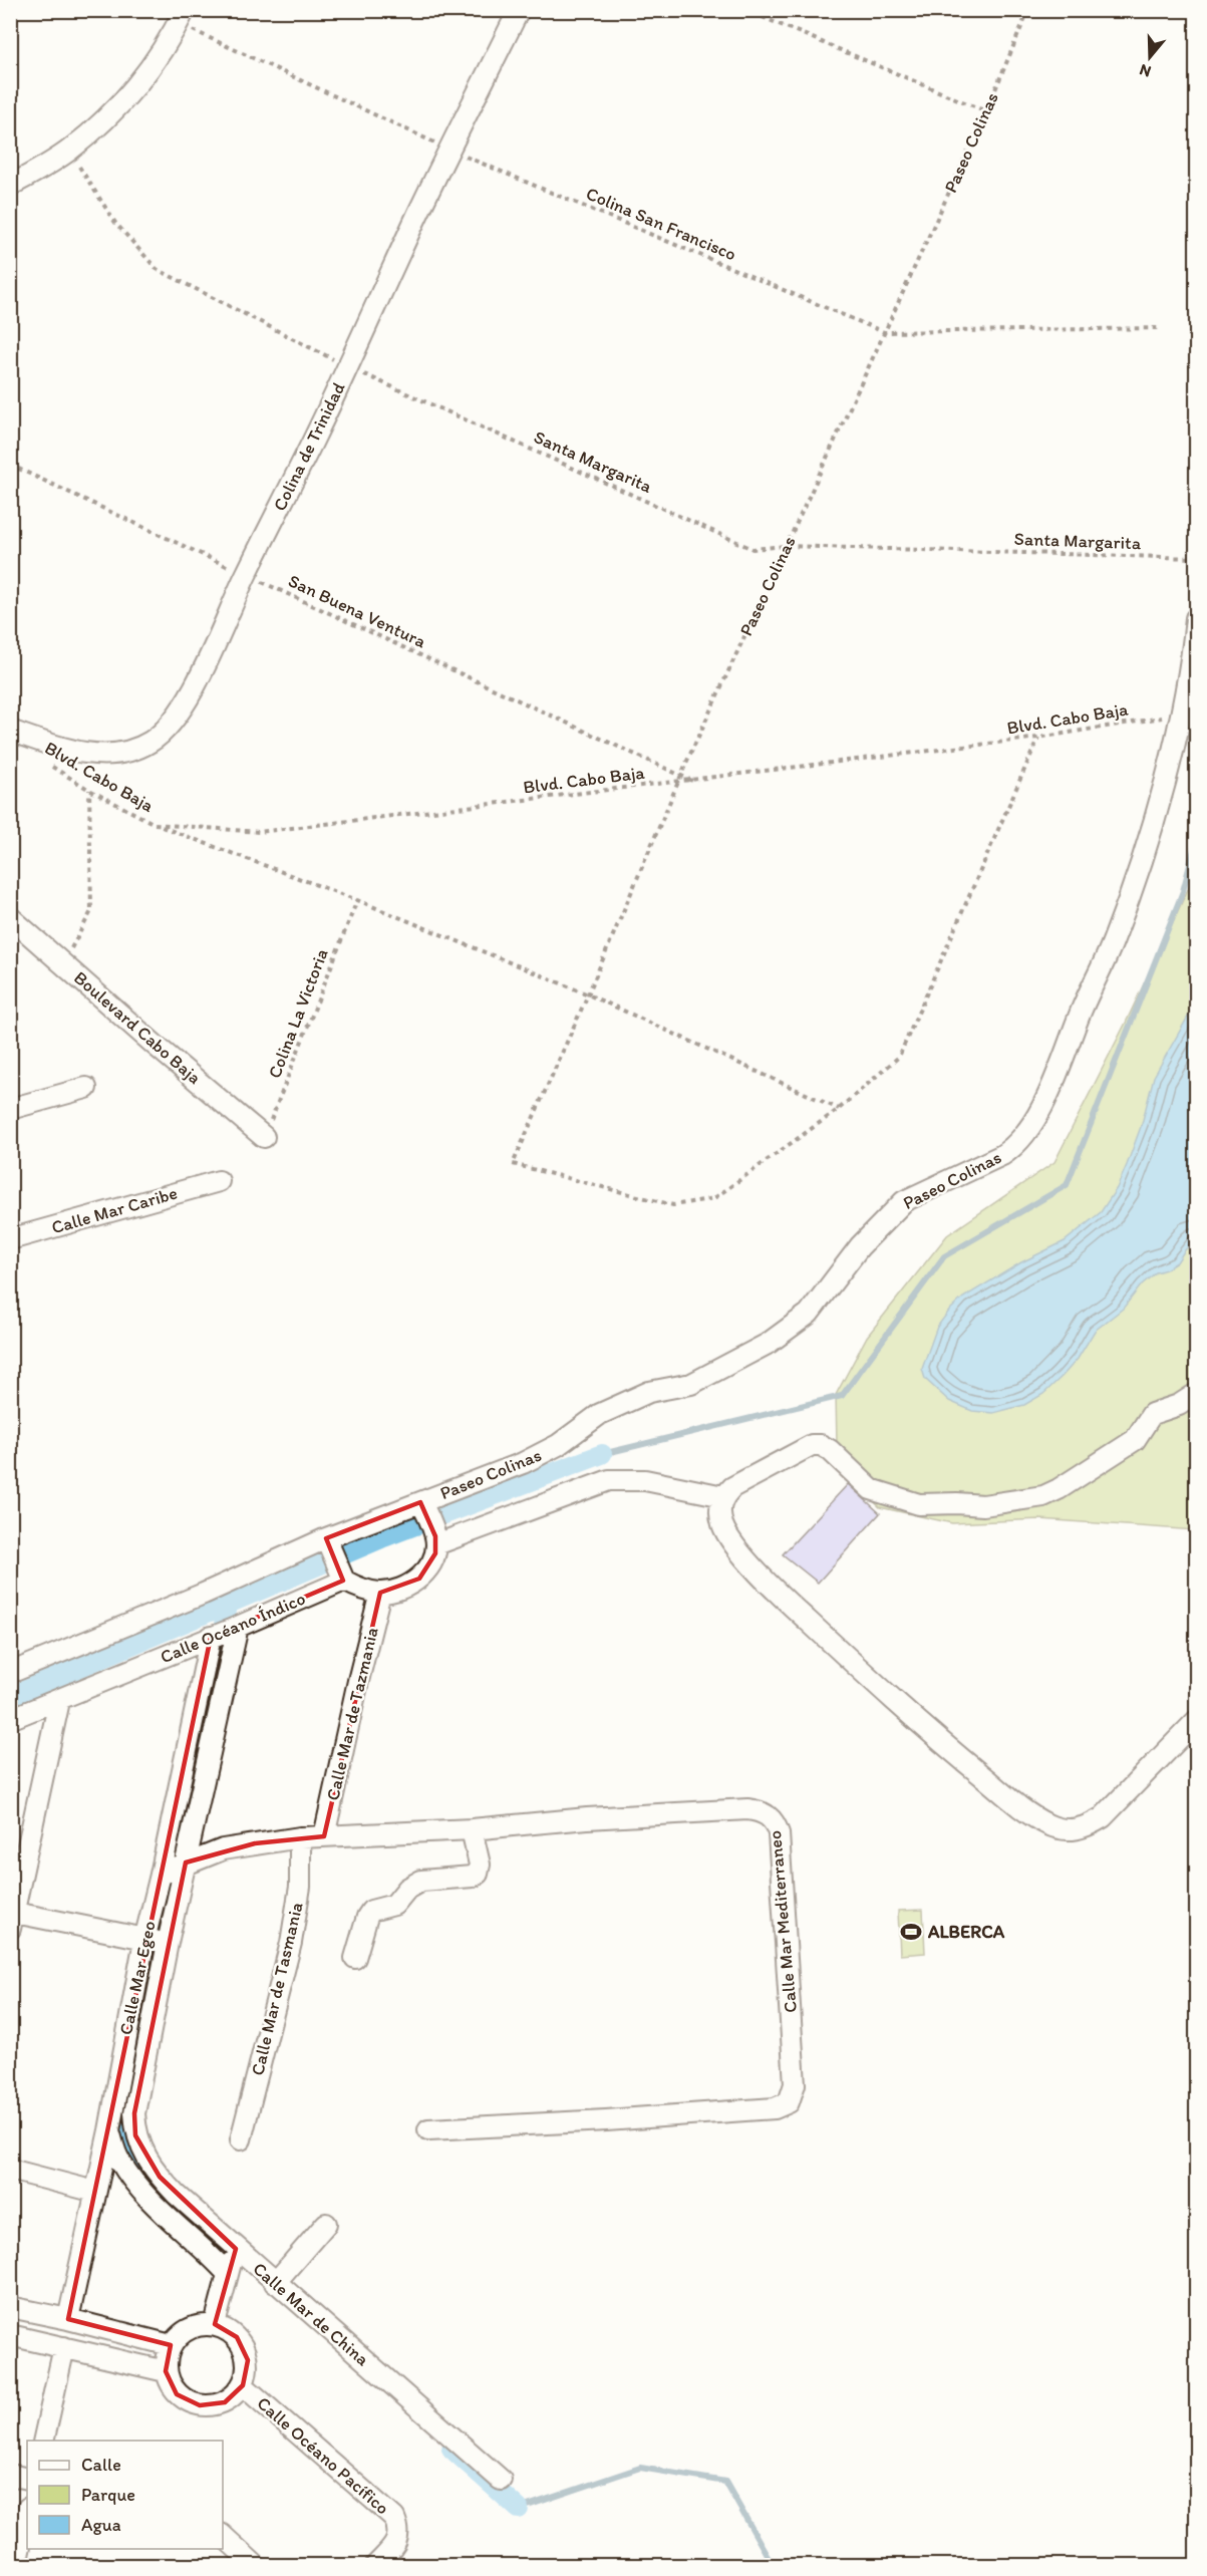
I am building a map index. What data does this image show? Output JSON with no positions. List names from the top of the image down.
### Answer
{
  "streets": {
    "street": [
      "Paseo Colinas",
      "Colina de Trinidad",
      "Boulevard Cabo Baja",
      "Calle Mar Caribe",
      "Calle Océano Índico",
      "Calle Mar de Tazmania",
      "Calle Mar Mediterraneo",
      "Calle Mar Egeo",
      "Calle Mar de Tasmania",
      "Calle Mar de China",
      "Calle Océano Pacífico"
    ],
    "path": [
      "Colina San Francisco",
      "Santa Margarita",
      "San Buena Ventura",
      "Blvd. Cabo Baja",
      "Colina La Victoria"
    ]
  },
  "crossings": [
    ["Paseo Colinas", "Colina San Francisco"],
    ["Paseo Colinas", "Santa Margarita"],
    ["Paseo Colinas", "San Buena Ventura"],
    ["Paseo Colinas", "Blvd. Cabo Baja"],
    ["Paseo Colinas", "Calle Océano Índico"],
    ["Colina San Francisco", "Colina de Trinidad"],
    ["Colina de Trinidad", "Santa Margarita"],
    ["Colina de Trinidad", "San Buena Ventura"],
    ["San Buena Ventura", "Blvd. Cabo Baja"],
    ["Colina La Victoria", "Boulevard Cabo Baja"],
    ["Calle Océano Índico", "Calle Mar Egeo"],
    ["Calle Mar de Tazmania", "Calle Mar Mediterraneo"],
    ["Calle Mar Mediterraneo", "Calle Mar Egeo"],
    ["Calle Mar Mediterraneo", "Calle Mar de Tasmania"],
    ["Calle Mar Egeo", "Calle Mar de China"]
  ],
  "places": {
    "sports": ["ALBERCA"]
  },
  "legend": ["Calle", "Parque", "Agua"],
  "north": "bottom"
}
